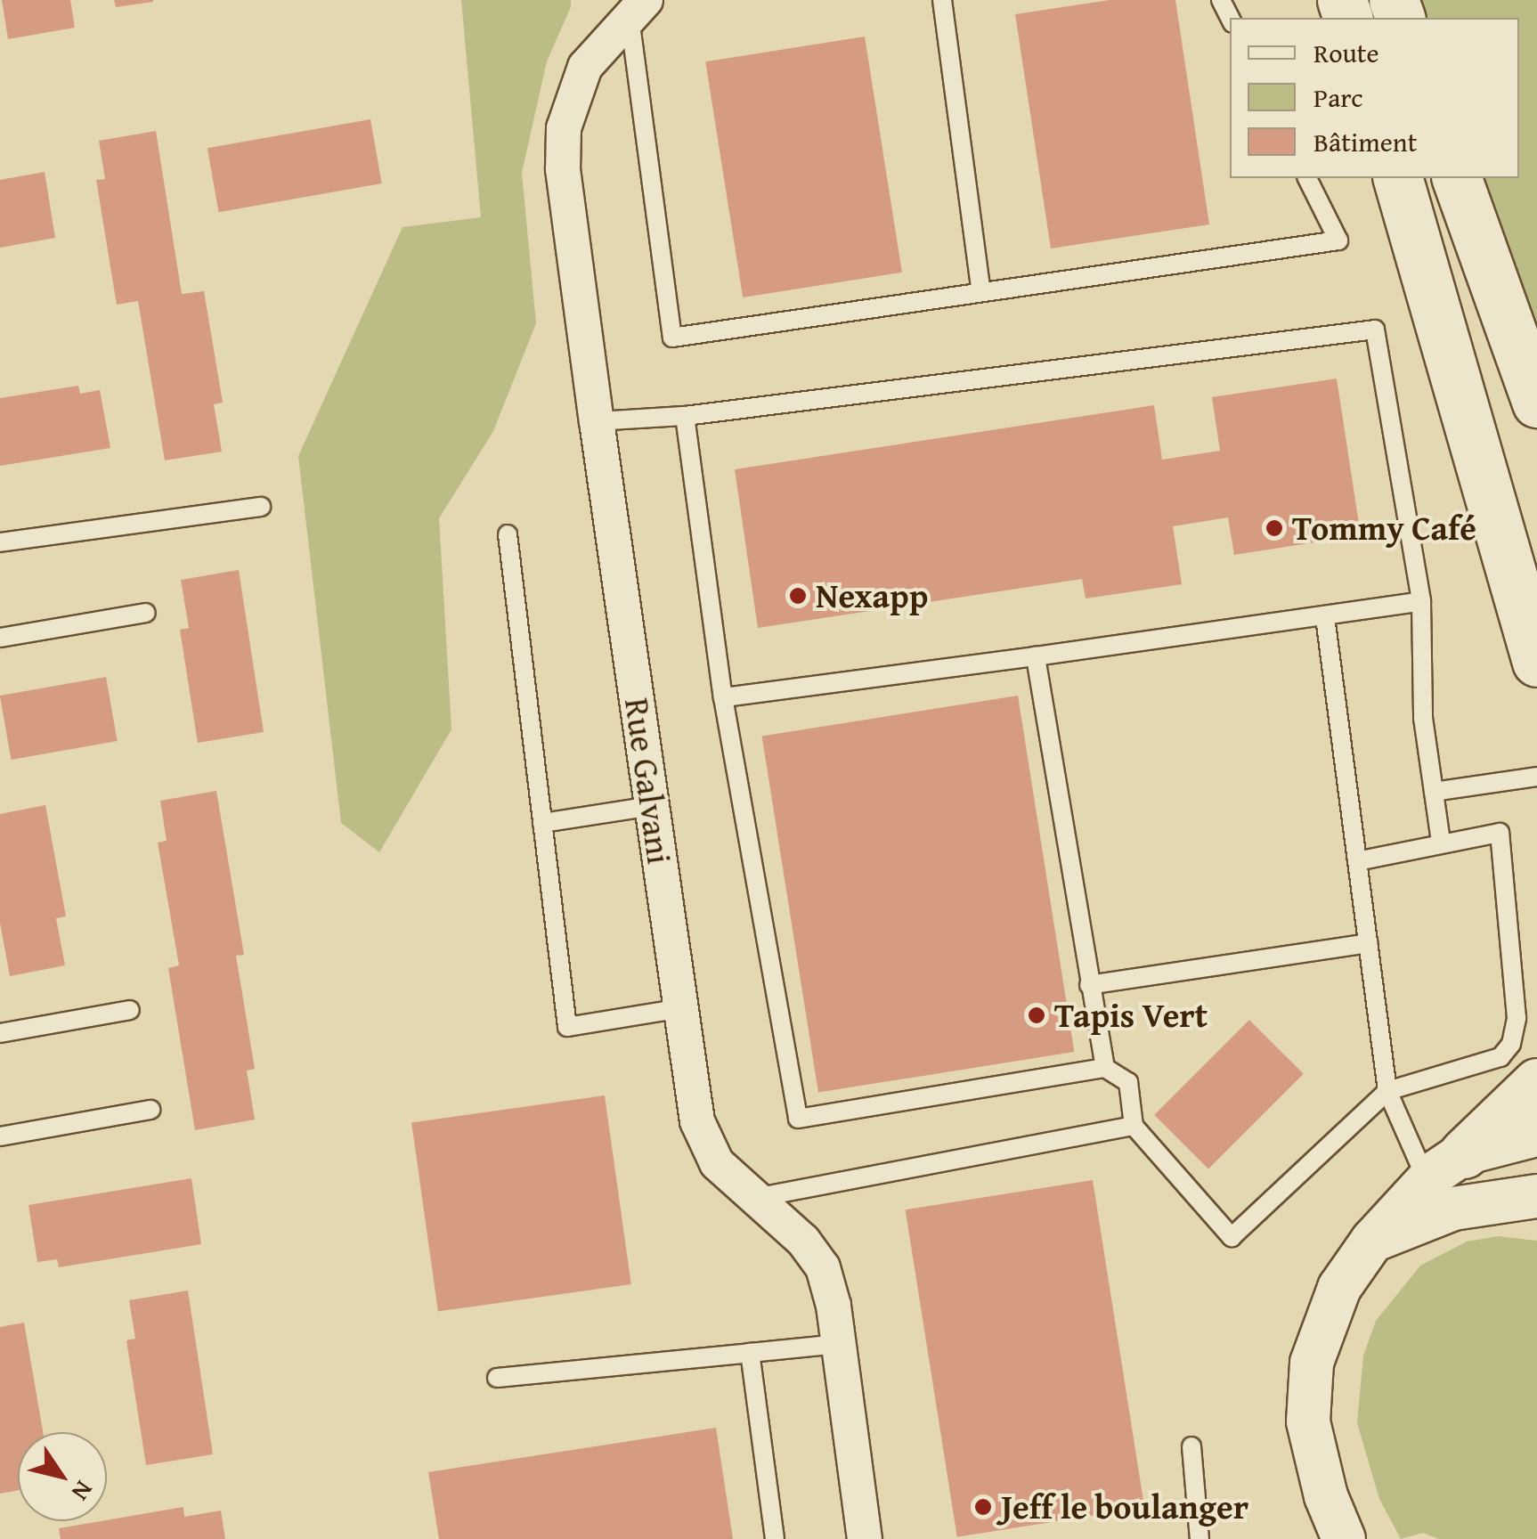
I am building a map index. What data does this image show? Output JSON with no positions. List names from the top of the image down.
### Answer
{
  "streets": {
    "street": ["Rue Galvani"]
  },
  "places": [
    "Tommy Café",
    "Nexapp",
    "Tapis Vert",
    "Jeff le boulanger"
  ],
  "legend": ["Route", "Parc", "Bâtiment"],
  "north": "bottom right"
}
